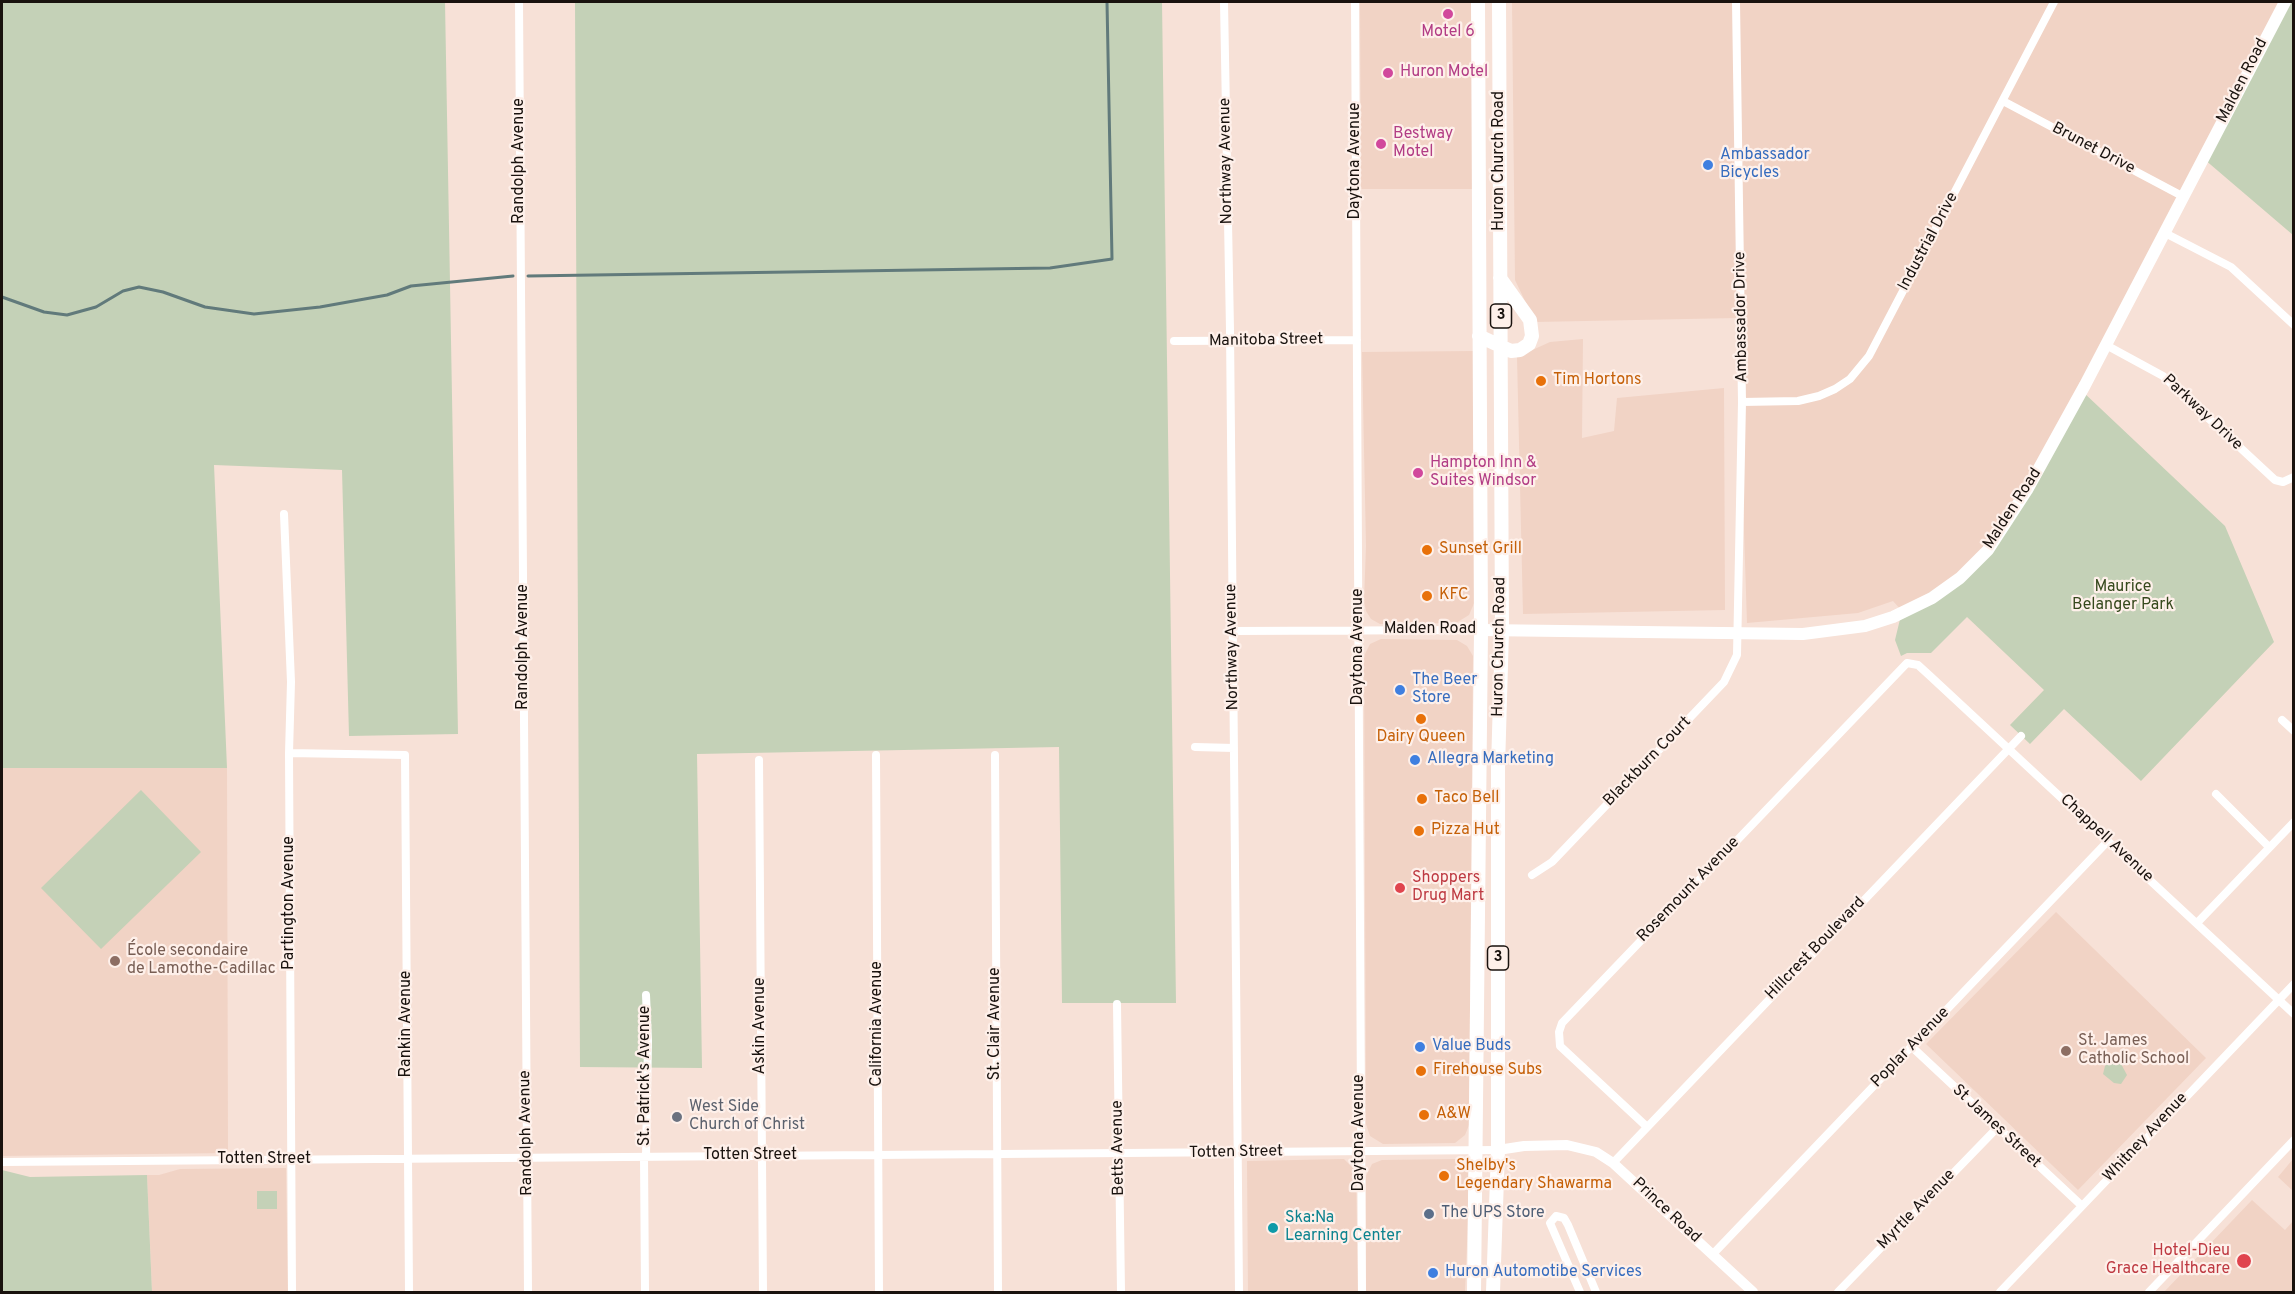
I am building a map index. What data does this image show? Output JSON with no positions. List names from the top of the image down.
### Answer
{
  "streets": {
    "highway": ["Huron Church Road", "3"],
    "main road": ["Malden Road"],
    "street": [
      "Brunet Drive",
      "Randolph Avenue",
      "Northway Avenue",
      "Daytona Avenue",
      "Industrial Drive",
      "Ambassador Drive",
      "Manitoba Street",
      "Parkway Drive",
      "Blackburn Court",
      "Chappell Avenue",
      "Rosemount Avenue",
      "Partington Avenue",
      "Hillcrest Boulevard",
      "Rankin Avenue",
      "California Avenue",
      "St. Clair Avenue",
      "Askin Avenue",
      "Poplar Avenue",
      "St. Patrick's Avenue",
      "St James Street",
      "Whitney Avenue",
      "Betts Avenue",
      "Totten Street",
      "Myrtle Avenue",
      "Prince Road"
    ]
  },
  "crossings": [
    ["Malden Road", "Brunet Drive"],
    ["Malden Road", "Northway Avenue"],
    ["Malden Road", "Daytona Avenue"],
    ["Malden Road", "Huron Church Road"],
    ["Malden Road", "Ambassador Drive"],
    ["Malden Road", "Parkway Drive"],
    ["Malden Road", "Blackburn Court"],
    ["Brunet Drive", "Industrial Drive"],
    ["Randolph Avenue", "Totten Street"],
    ["Northway Avenue", "Manitoba Street"],
    ["Northway Avenue", "Totten Street"],
    ["Daytona Avenue", "Manitoba Street"],
    ["Daytona Avenue", "Totten Street"],
    ["Huron Church Road", "Totten Street"],
    ["Huron Church Road", "Prince Road"],
    ["Industrial Drive", "Ambassador Drive"],
    ["Ambassador Drive", "Blackburn Court"],
    ["Chappell Avenue", "Rosemount Avenue"],
    ["Chappell Avenue", "Hillcrest Boulevard"],
    ["Chappell Avenue", "Poplar Avenue"],
    ["Chappell Avenue", "Whitney Avenue"],
    ["Rosemount Avenue", "Hillcrest Boulevard"],
    ["Partington Avenue", "Rankin Avenue"],
    ["Partington Avenue", "Totten Street"],
    ["Hillcrest Boulevard", "Prince Road"],
    ["Rankin Avenue", "Totten Street"],
    ["California Avenue", "Totten Street"],
    ["St. Clair Avenue", "Totten Street"],
    ["Askin Avenue", "Totten Street"],
    ["Poplar Avenue", "St James Street"],
    ["Poplar Avenue", "Prince Road"],
    ["St. Patrick's Avenue", "Totten Street"],
    ["St James Street", "Whitney Avenue"],
    ["St James Street", "Myrtle Avenue"],
    ["Betts Avenue", "Totten Street"],
    ["Totten Street", "Prince Road"]
  ],
  "parks": ["Maurice Belanger Park"],
  "places": [
    "Motel 6",
    "Huron Motel",
    "Bestway Motel",
    "Ambassador Bicycles",
    "Tim Hortons",
    "Hampton Inn & Suites Windsor",
    "Sunset Grill",
    "KFC",
    "The Beer Store",
    "Dairy Queen",
    "Allegra Marketing",
    "Taco Bell",
    "Pizza Hut",
    "Shoppers Drug Mart",
    "École secondaire de Lamothe-Cadillac",
    "Value Buds",
    "St. James Catholic School",
    "Firehouse Subs",
    "A&W",
    "West Side Church of Christ",
    "Shelby's Legendary Shawarma",
    "The UPS Store",
    "Ska:Na Learning Center",
    "Hotel-Dieu Grace Healthcare",
    "Huron Automotibe Services"
  ]
}
